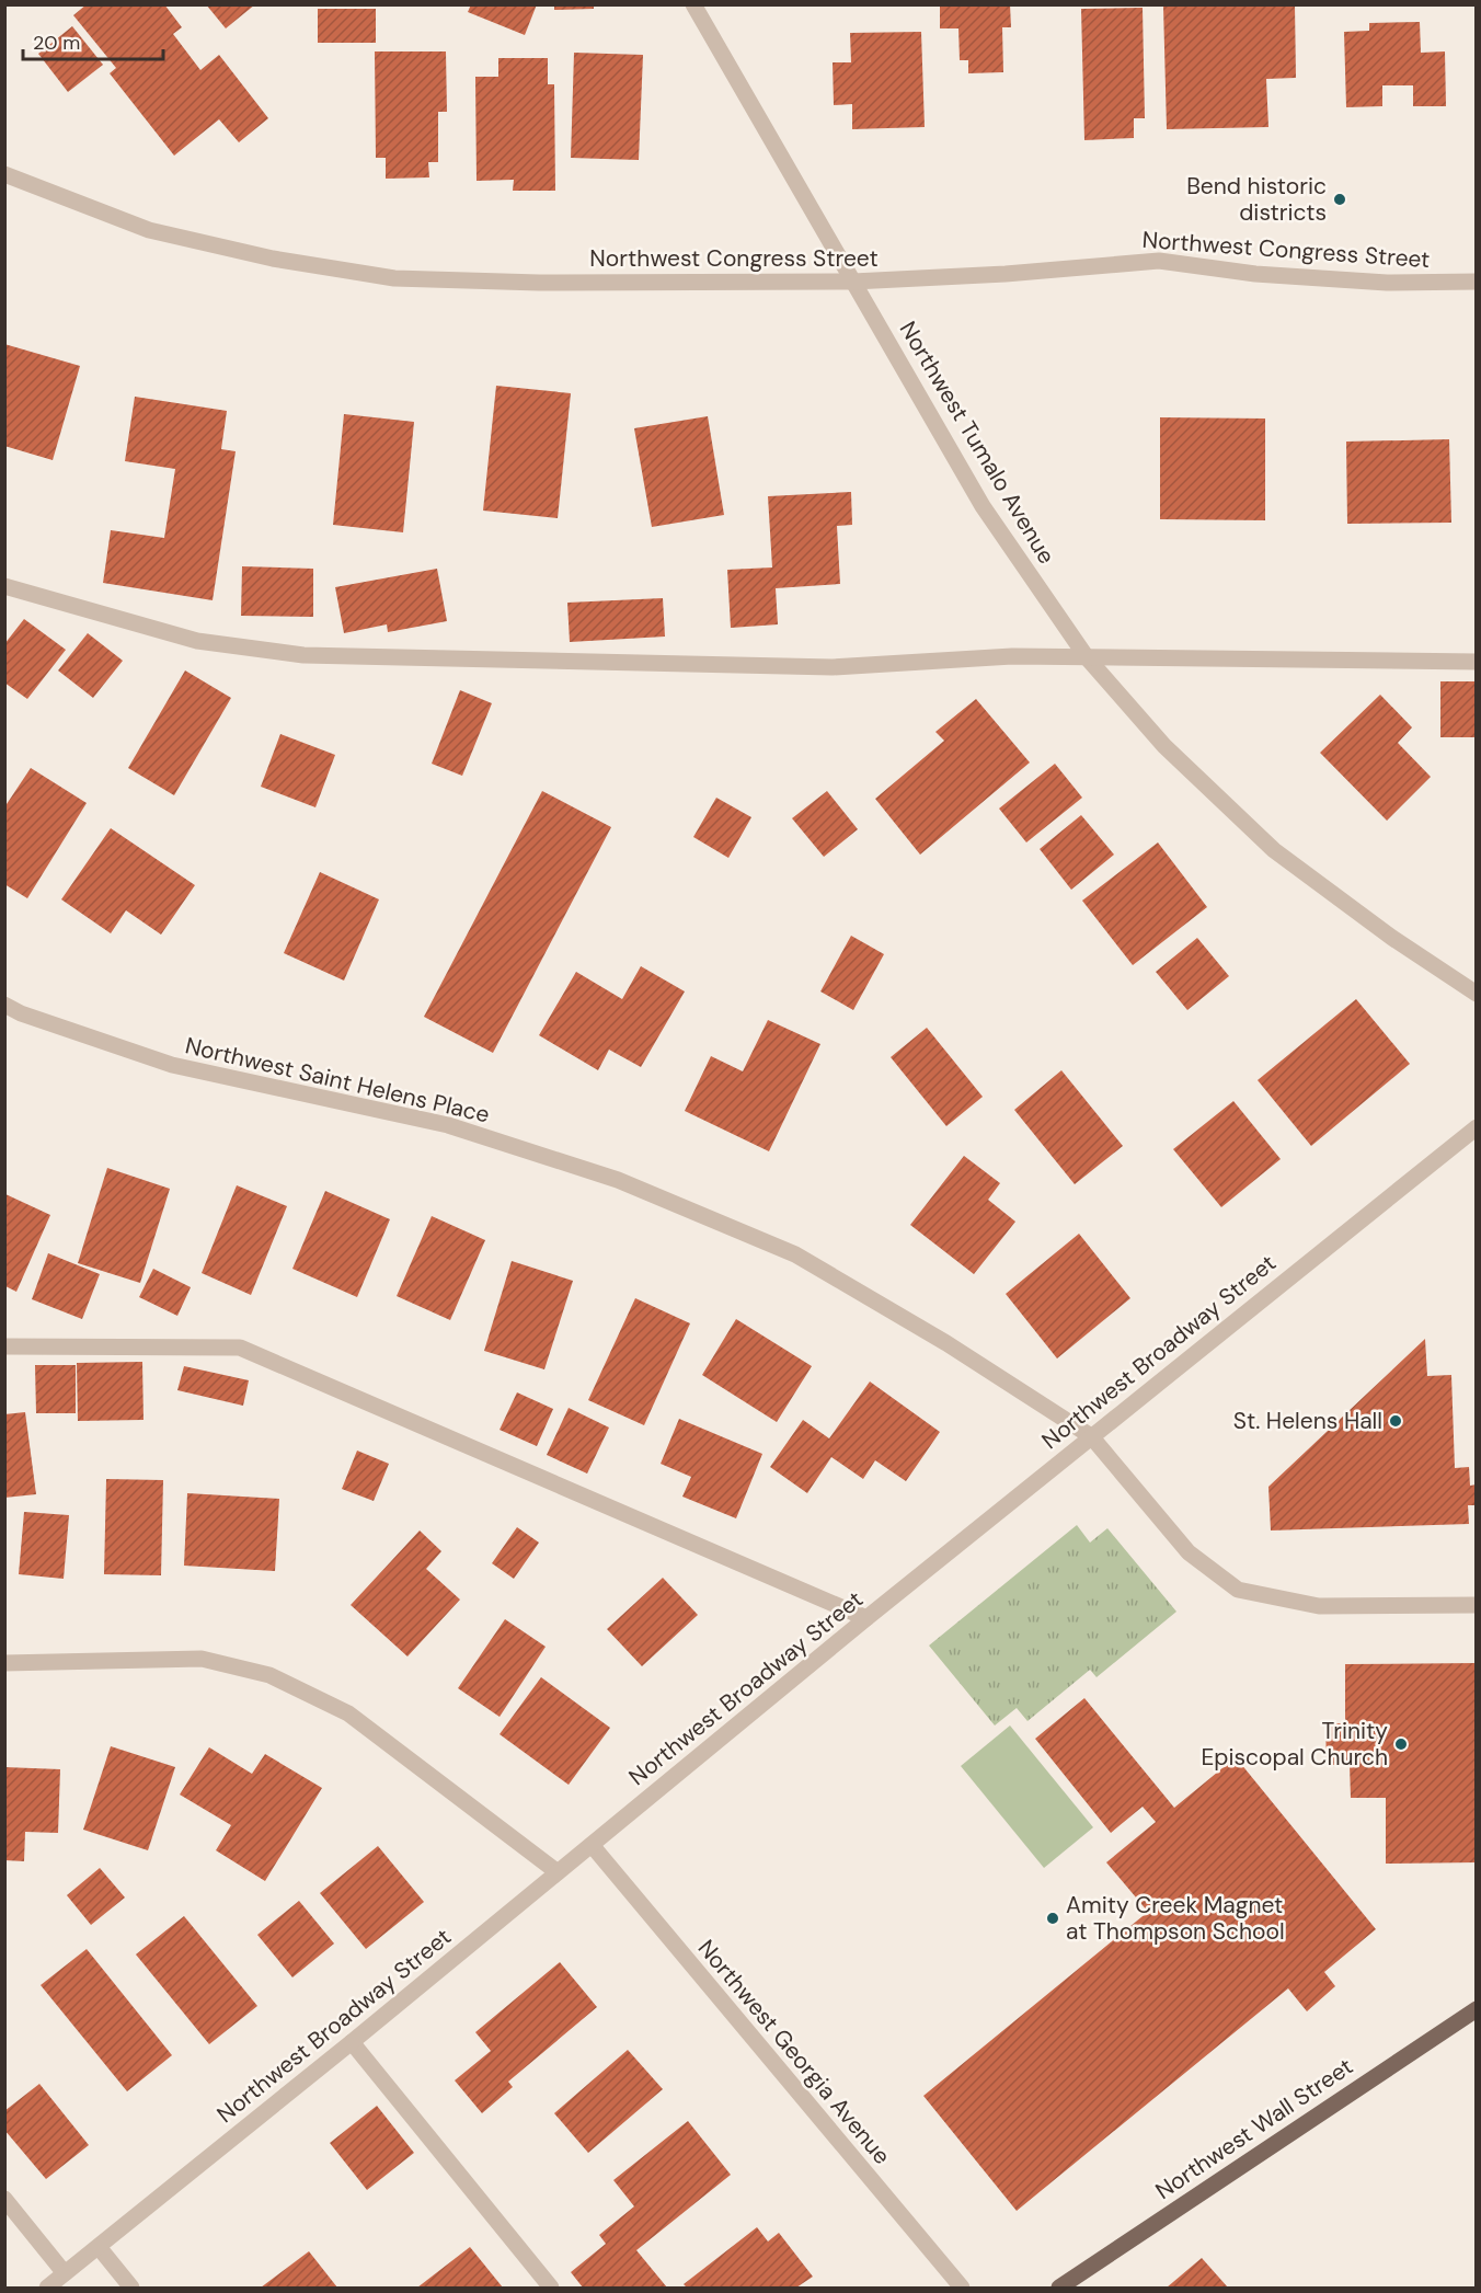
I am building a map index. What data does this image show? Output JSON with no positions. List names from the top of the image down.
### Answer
{
  "streets": {
    "main road": ["Northwest Wall Street"],
    "street": [
      "Northwest Congress Street",
      "Northwest Tumalo Avenue",
      "Northwest Saint Helens Place",
      "Northwest Broadway Street",
      "Northwest Georgia Avenue"
    ]
  },
  "crossings": [
    ["Northwest Congress Street", "Northwest Tumalo Avenue"],
    ["Northwest Saint Helens Place", "Northwest Broadway Street"],
    ["Northwest Broadway Street", "Northwest Georgia Avenue"]
  ],
  "places": [
    "Bend historic districts",
    "St. Helens Hall",
    "Trinity Episcopal Church",
    "Amity Creek Magnet at Thompson School"
  ],
  "scale_bar": "20 m"
}
